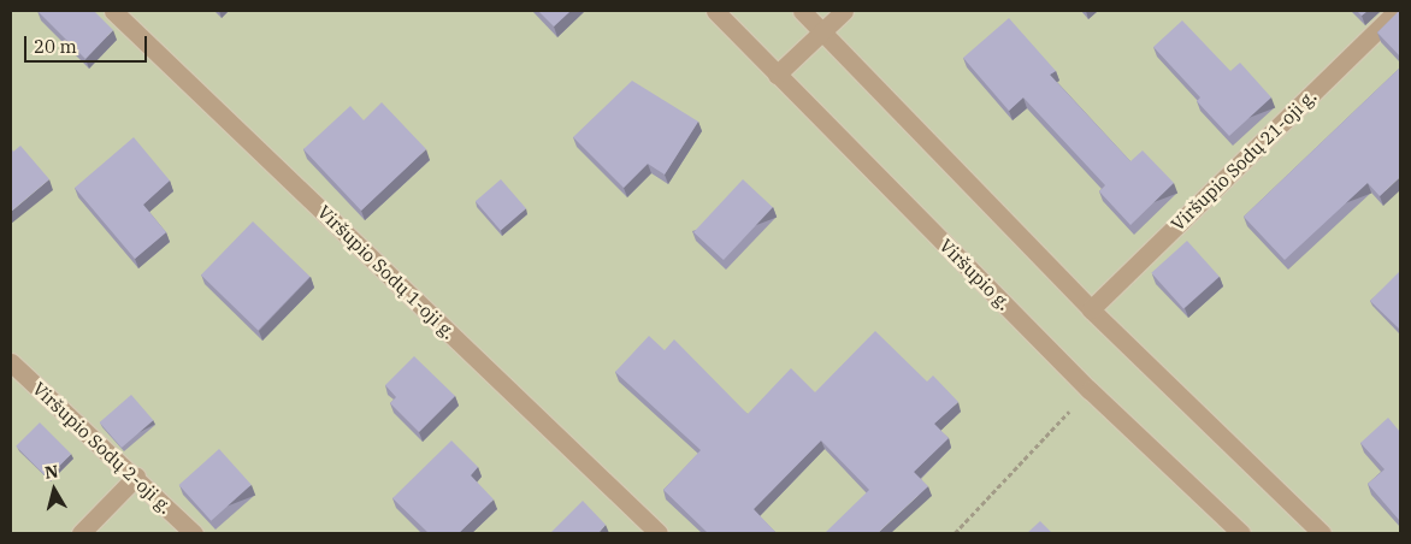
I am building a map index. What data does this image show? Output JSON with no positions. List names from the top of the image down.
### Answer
{
  "streets": {
    "street": [
      "Viršupio Sodų 21-oji g.",
      "Viršupio Sodų 1-oji g.",
      "Viršupio g.",
      "Viršupio Sodų 2-oji g."
    ]
  },
  "scale_bar": "20 m",
  "north": "top"
}
